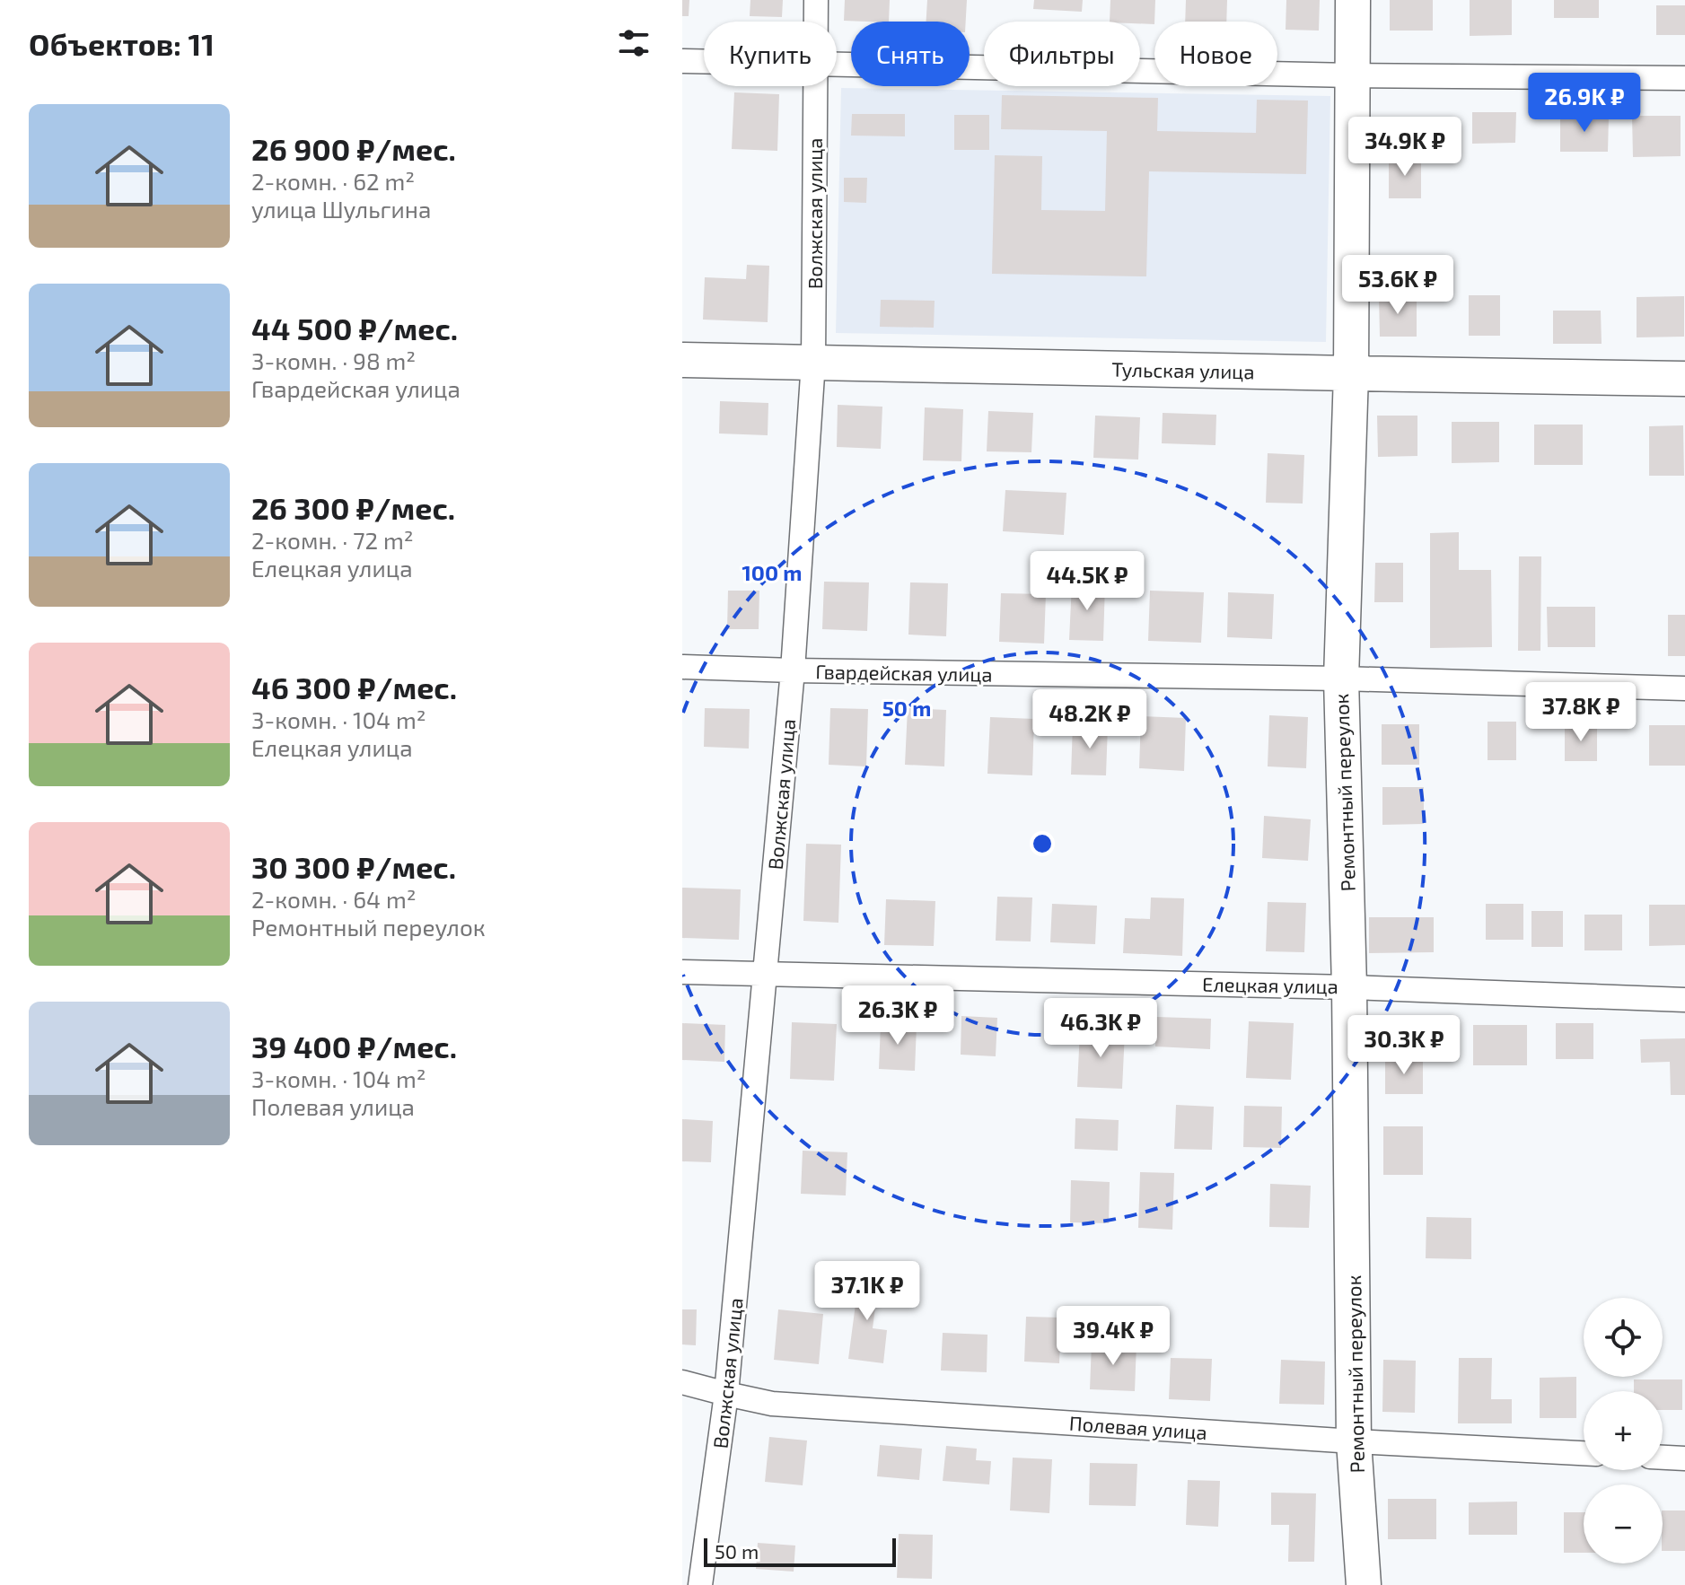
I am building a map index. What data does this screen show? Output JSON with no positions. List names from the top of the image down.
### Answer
{
  "streets": {
    "main road": ["Тульская улица", "Ремонтный переулок"],
    "street": [
      "Волжская улица",
      "Гвардейская улица",
      "Елецкая улица",
      "Полевая улица"
    ]
  },
  "crossings": [
    ["Волжская улица", "Тульская улица"],
    ["Волжская улица", "Гвардейская улица"],
    ["Волжская улица", "Елецкая улица"],
    ["Волжская улица", "Полевая улица"],
    ["Тульская улица", "Ремонтный переулок"],
    ["Гвардейская улица", "Ремонтный переулок"],
    ["Ремонтный переулок", "Елецкая улица"],
    ["Ремонтный переулок", "Полевая улица"]
  ],
  "scale_bar": "50 m",
  "page": {
    "heading": "Объектов: 11",
    "chip": [
      "Купить",
      "Снять",
      "Фильтры",
      "Новое"
    ],
    "price": [
      "26.9K ₽",
      "34.9K ₽",
      "53.6K ₽",
      "44.5K ₽",
      "37.8K ₽",
      "48.2K ₽",
      "26.3K ₽",
      "46.3K ₽",
      "30.3K ₽",
      "37.1K ₽",
      "39.4K ₽"
    ],
    "list": [
      {
        "name": "26 900 ₽/мес.",
        "note": "2-комн. · 62 m² · улица Шульгина"
      },
      {
        "name": "44 500 ₽/мес.",
        "note": "3-комн. · 98 m² · Гвардейская улица"
      },
      {
        "name": "26 300 ₽/мес.",
        "note": "2-комн. · 72 m² · Елецкая улица"
      },
      {
        "name": "46 300 ₽/мес.",
        "note": "3-комн. · 104 m² · Елецкая улица"
      },
      {
        "name": "30 300 ₽/мес.",
        "note": "2-комн. · 64 m² · Ремонтный переулок"
      },
      {
        "name": "39 400 ₽/мес.",
        "note": "3-комн. · 104 m² · Полевая улица"
      }
    ],
    "map_buttons": ["+", "−"],
    "scale": "50 m"
  },
  "rings": ["100 m", "50 m"]
}
